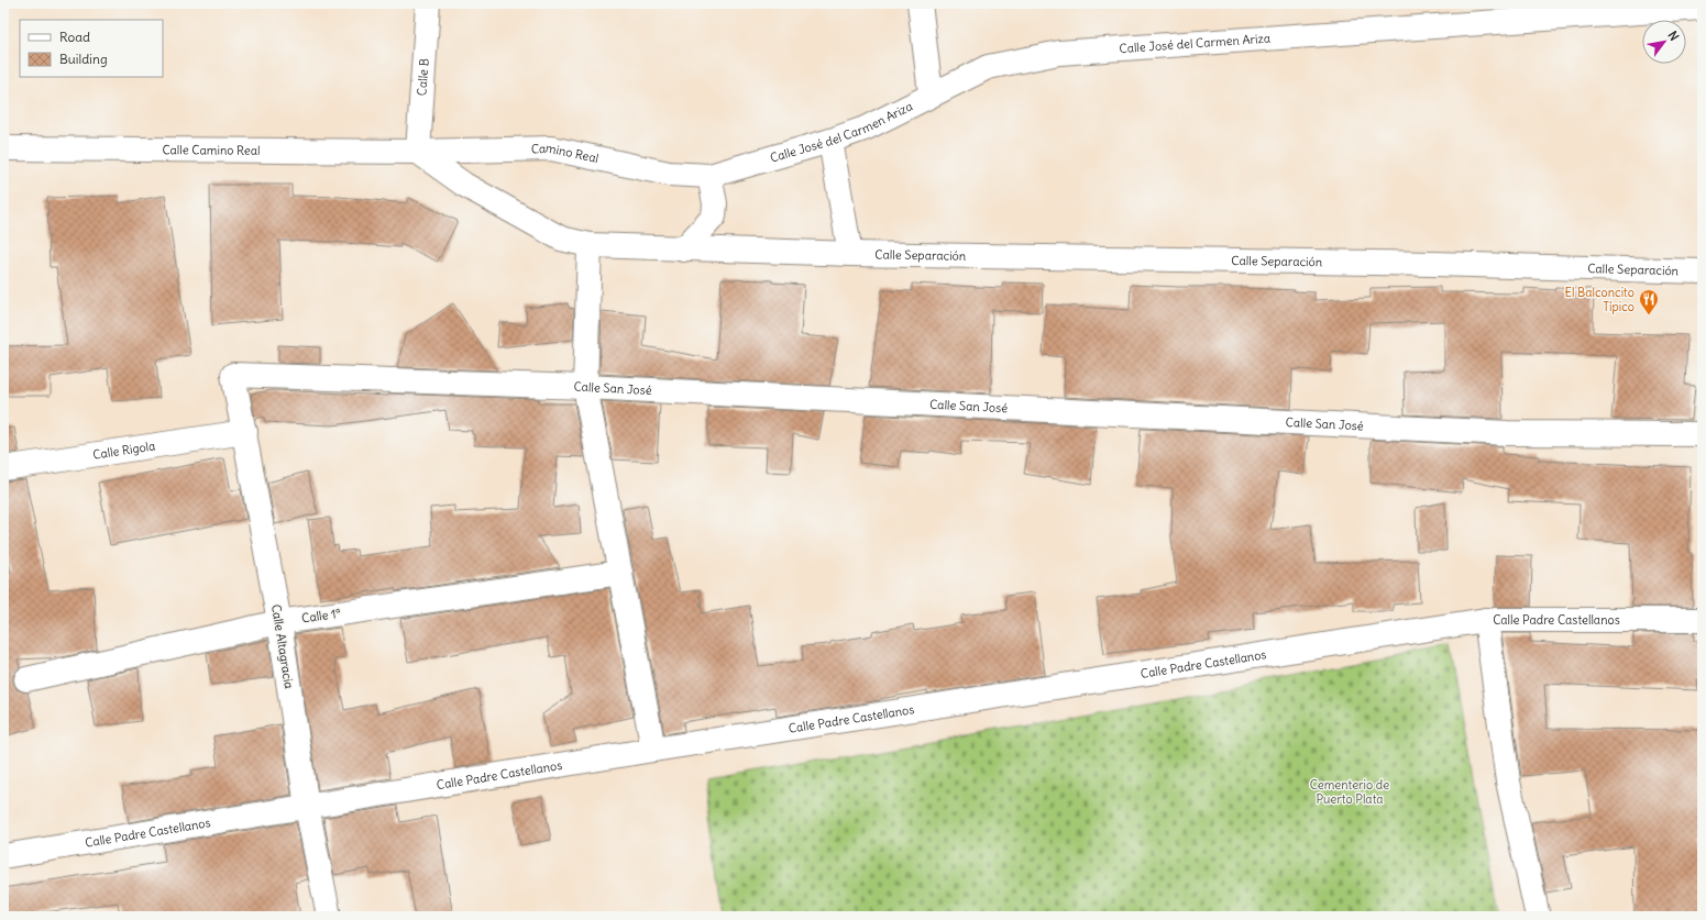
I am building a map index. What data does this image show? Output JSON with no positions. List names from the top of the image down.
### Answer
{
  "streets": {
    "street": [
      "Calle José del Carmen Ariza",
      "Calle B",
      "Calle Camino Real",
      "Camino Real",
      "Calle Separación",
      "Calle San José",
      "Calle Rigola",
      "Calle 1ª",
      "Calle Padre Castellanos",
      "Calle Altagracia"
    ]
  },
  "crossings": [
    ["Calle José del Carmen Ariza", "Camino Real"],
    ["Calle B", "Calle Camino Real"],
    ["Calle B", "Camino Real"],
    ["Calle B", "Calle Separación"],
    ["Calle Camino Real", "Camino Real"],
    ["Calle Camino Real", "Calle Separación"],
    ["Camino Real", "Calle Separación"],
    ["Calle San José", "Calle Altagracia"],
    ["Calle Rigola", "Calle Altagracia"],
    ["Calle 1ª", "Calle Altagracia"],
    ["Calle Padre Castellanos", "Calle Altagracia"]
  ],
  "parks": ["Cementerio de Puerto Plata"],
  "places": {
    "restaurant": ["El Balconcito Típico"]
  },
  "legend": ["Road", "Building"],
  "north": "top right"
}
